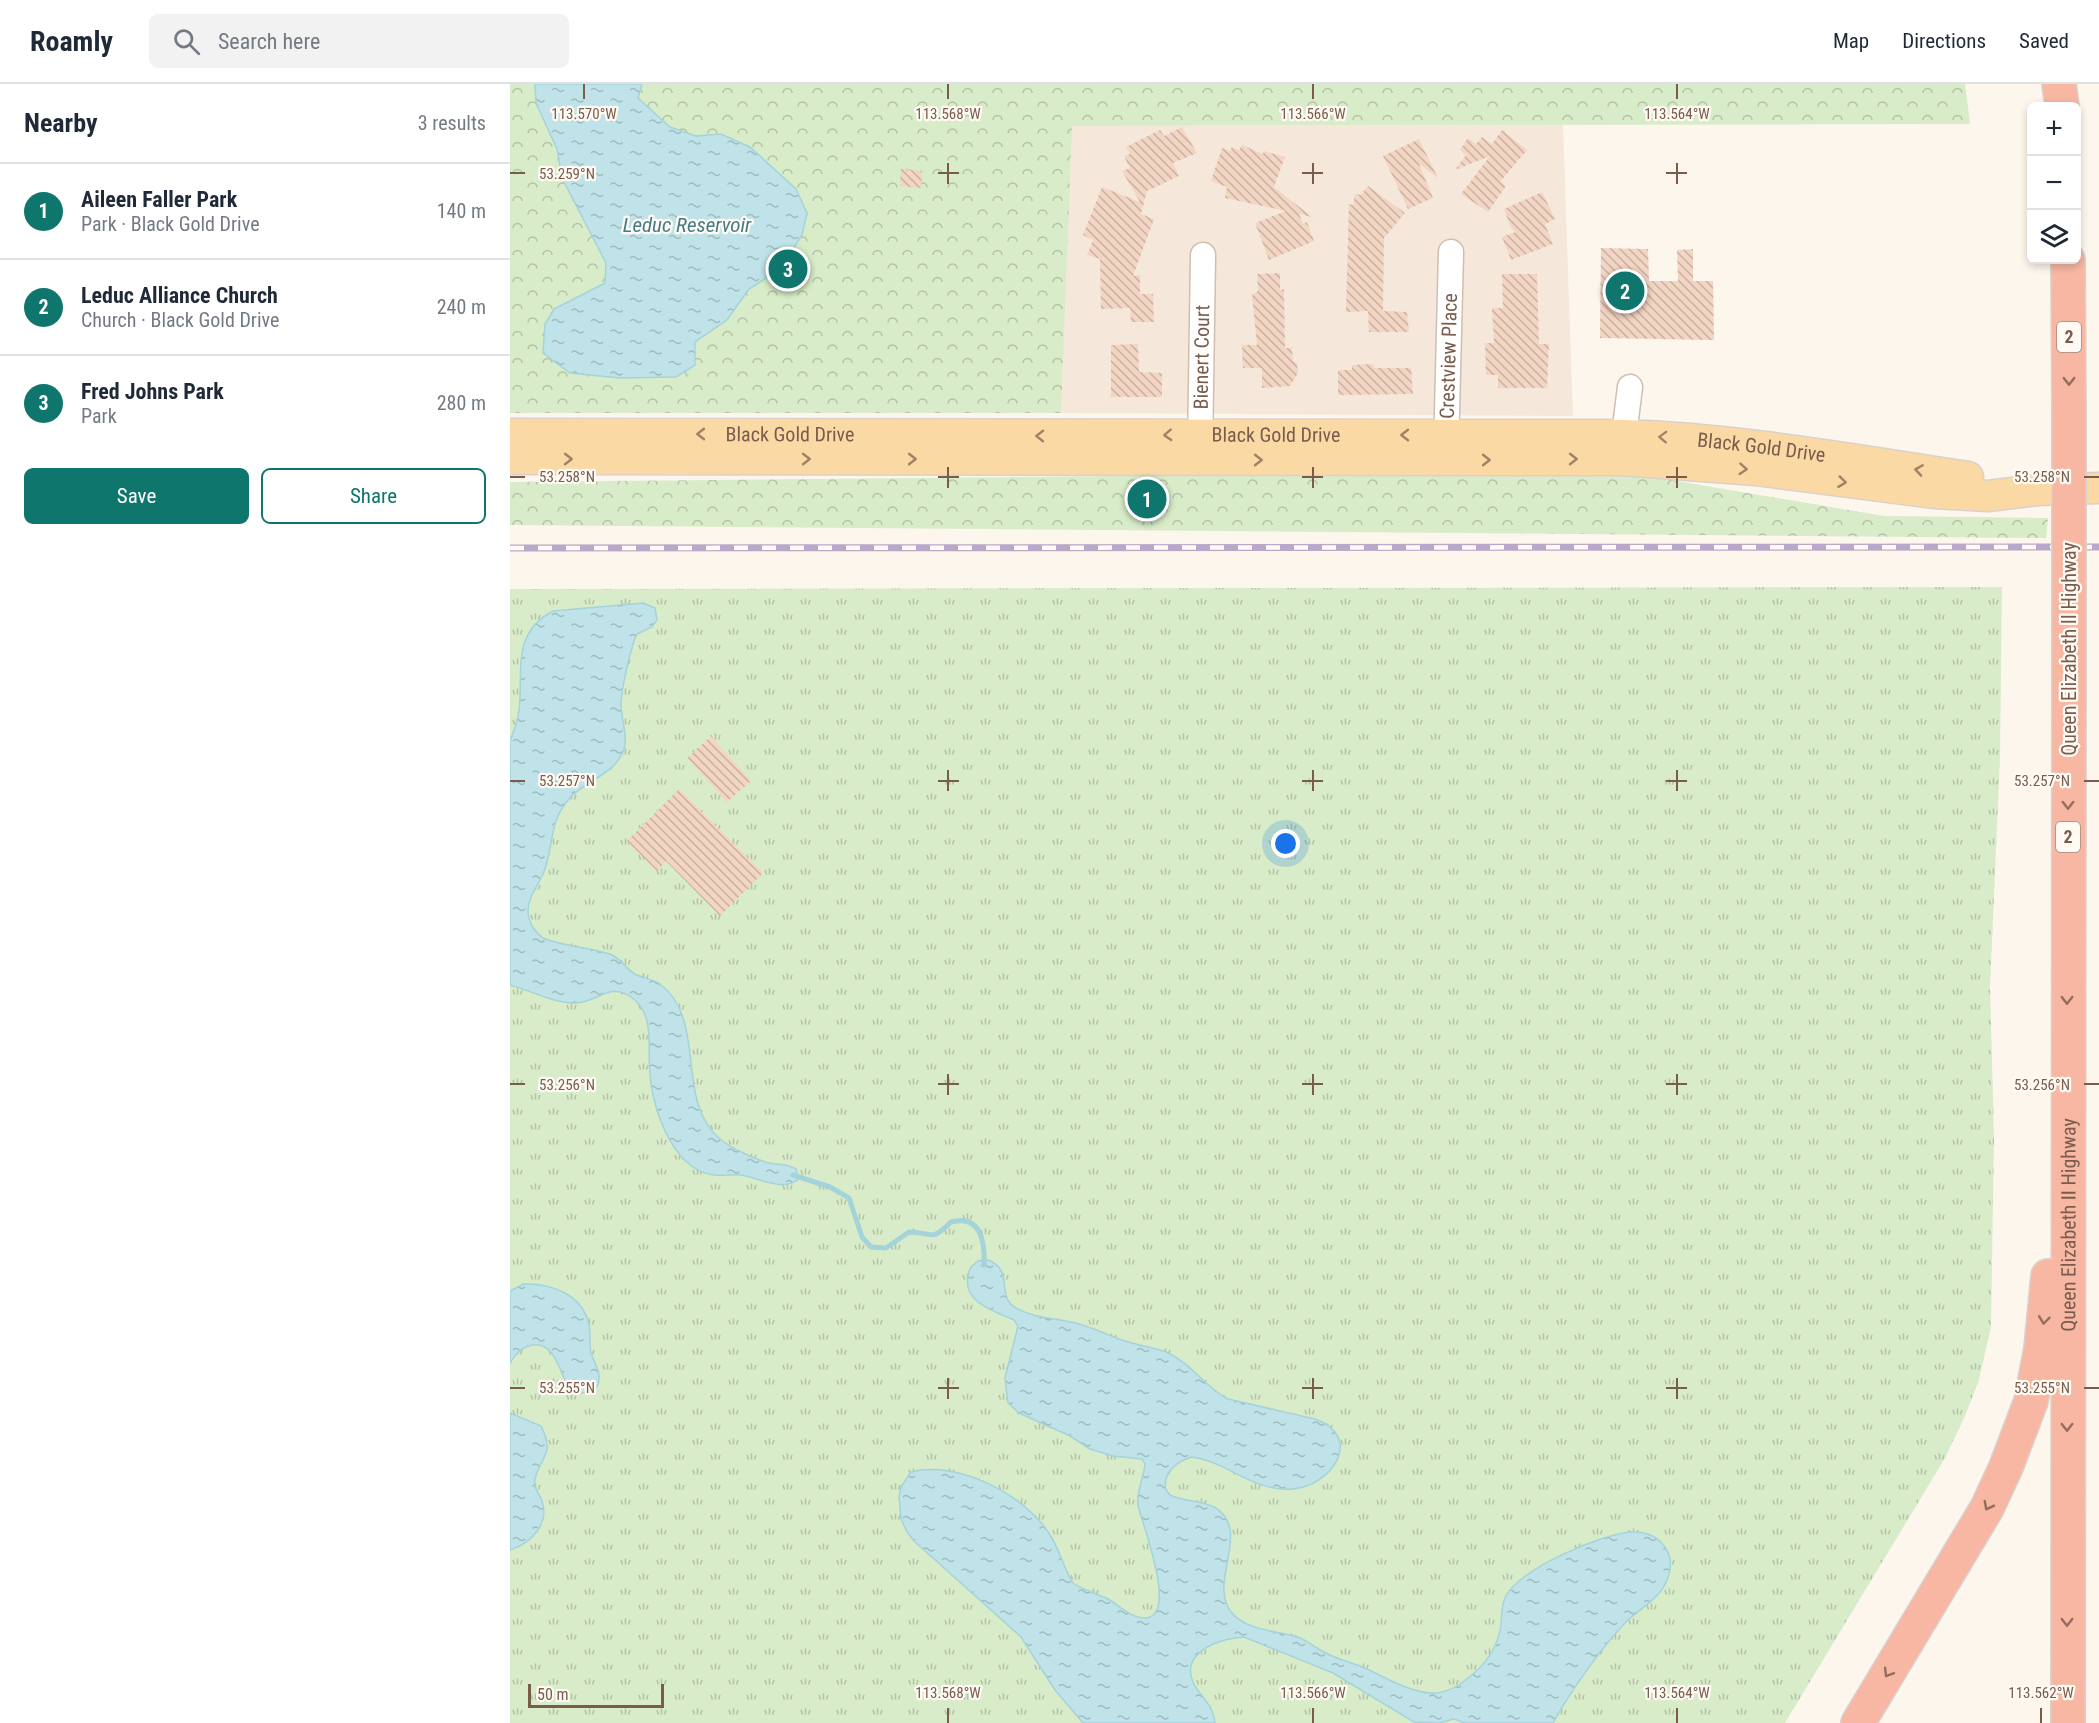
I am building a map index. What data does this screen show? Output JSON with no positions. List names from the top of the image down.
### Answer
{
  "streets": {
    "highway": ["2", "Queen Elizabeth II Highway"],
    "main road": ["Black Gold Drive"],
    "street": ["Crestview Place", "Bienert Court"]
  },
  "crossings": [
    ["Crestview Place", "Black Gold Drive"],
    ["Bienert Court", "Black Gold Drive"]
  ],
  "water": ["Leduc Reservoir"],
  "scale_bar": "50 m",
  "page": {
    "header": "Roamly",
    "search": "Search here",
    "nav": ["Map", "Directions", "Saved"],
    "heading": ["Nearby", "3 results"],
    "map_buttons": ["+", "−"],
    "list": [
      {
        "mark": "1",
        "name": "Aileen Faller Park",
        "note": "Park · Black Gold Drive",
        "value": "140 m"
      },
      {
        "mark": "2",
        "name": "Leduc Alliance Church",
        "note": "Church · Black Gold Drive",
        "value": "240 m"
      },
      {
        "mark": "3",
        "name": "Fred Johns Park",
        "note": "Park",
        "value": "280 m"
      }
    ],
    "pins": ["3", "2", "1"],
    "buttons": ["Save", "Share"],
    "scale": "50 m"
  },
  "coordinates": [
    "113.570°W",
    "113.568°W",
    "113.566°W",
    "113.564°W",
    "53.259°N",
    "53.258°N",
    "53.257°N",
    "53.256°N",
    "53.255°N",
    "113.562°W"
  ]
}
